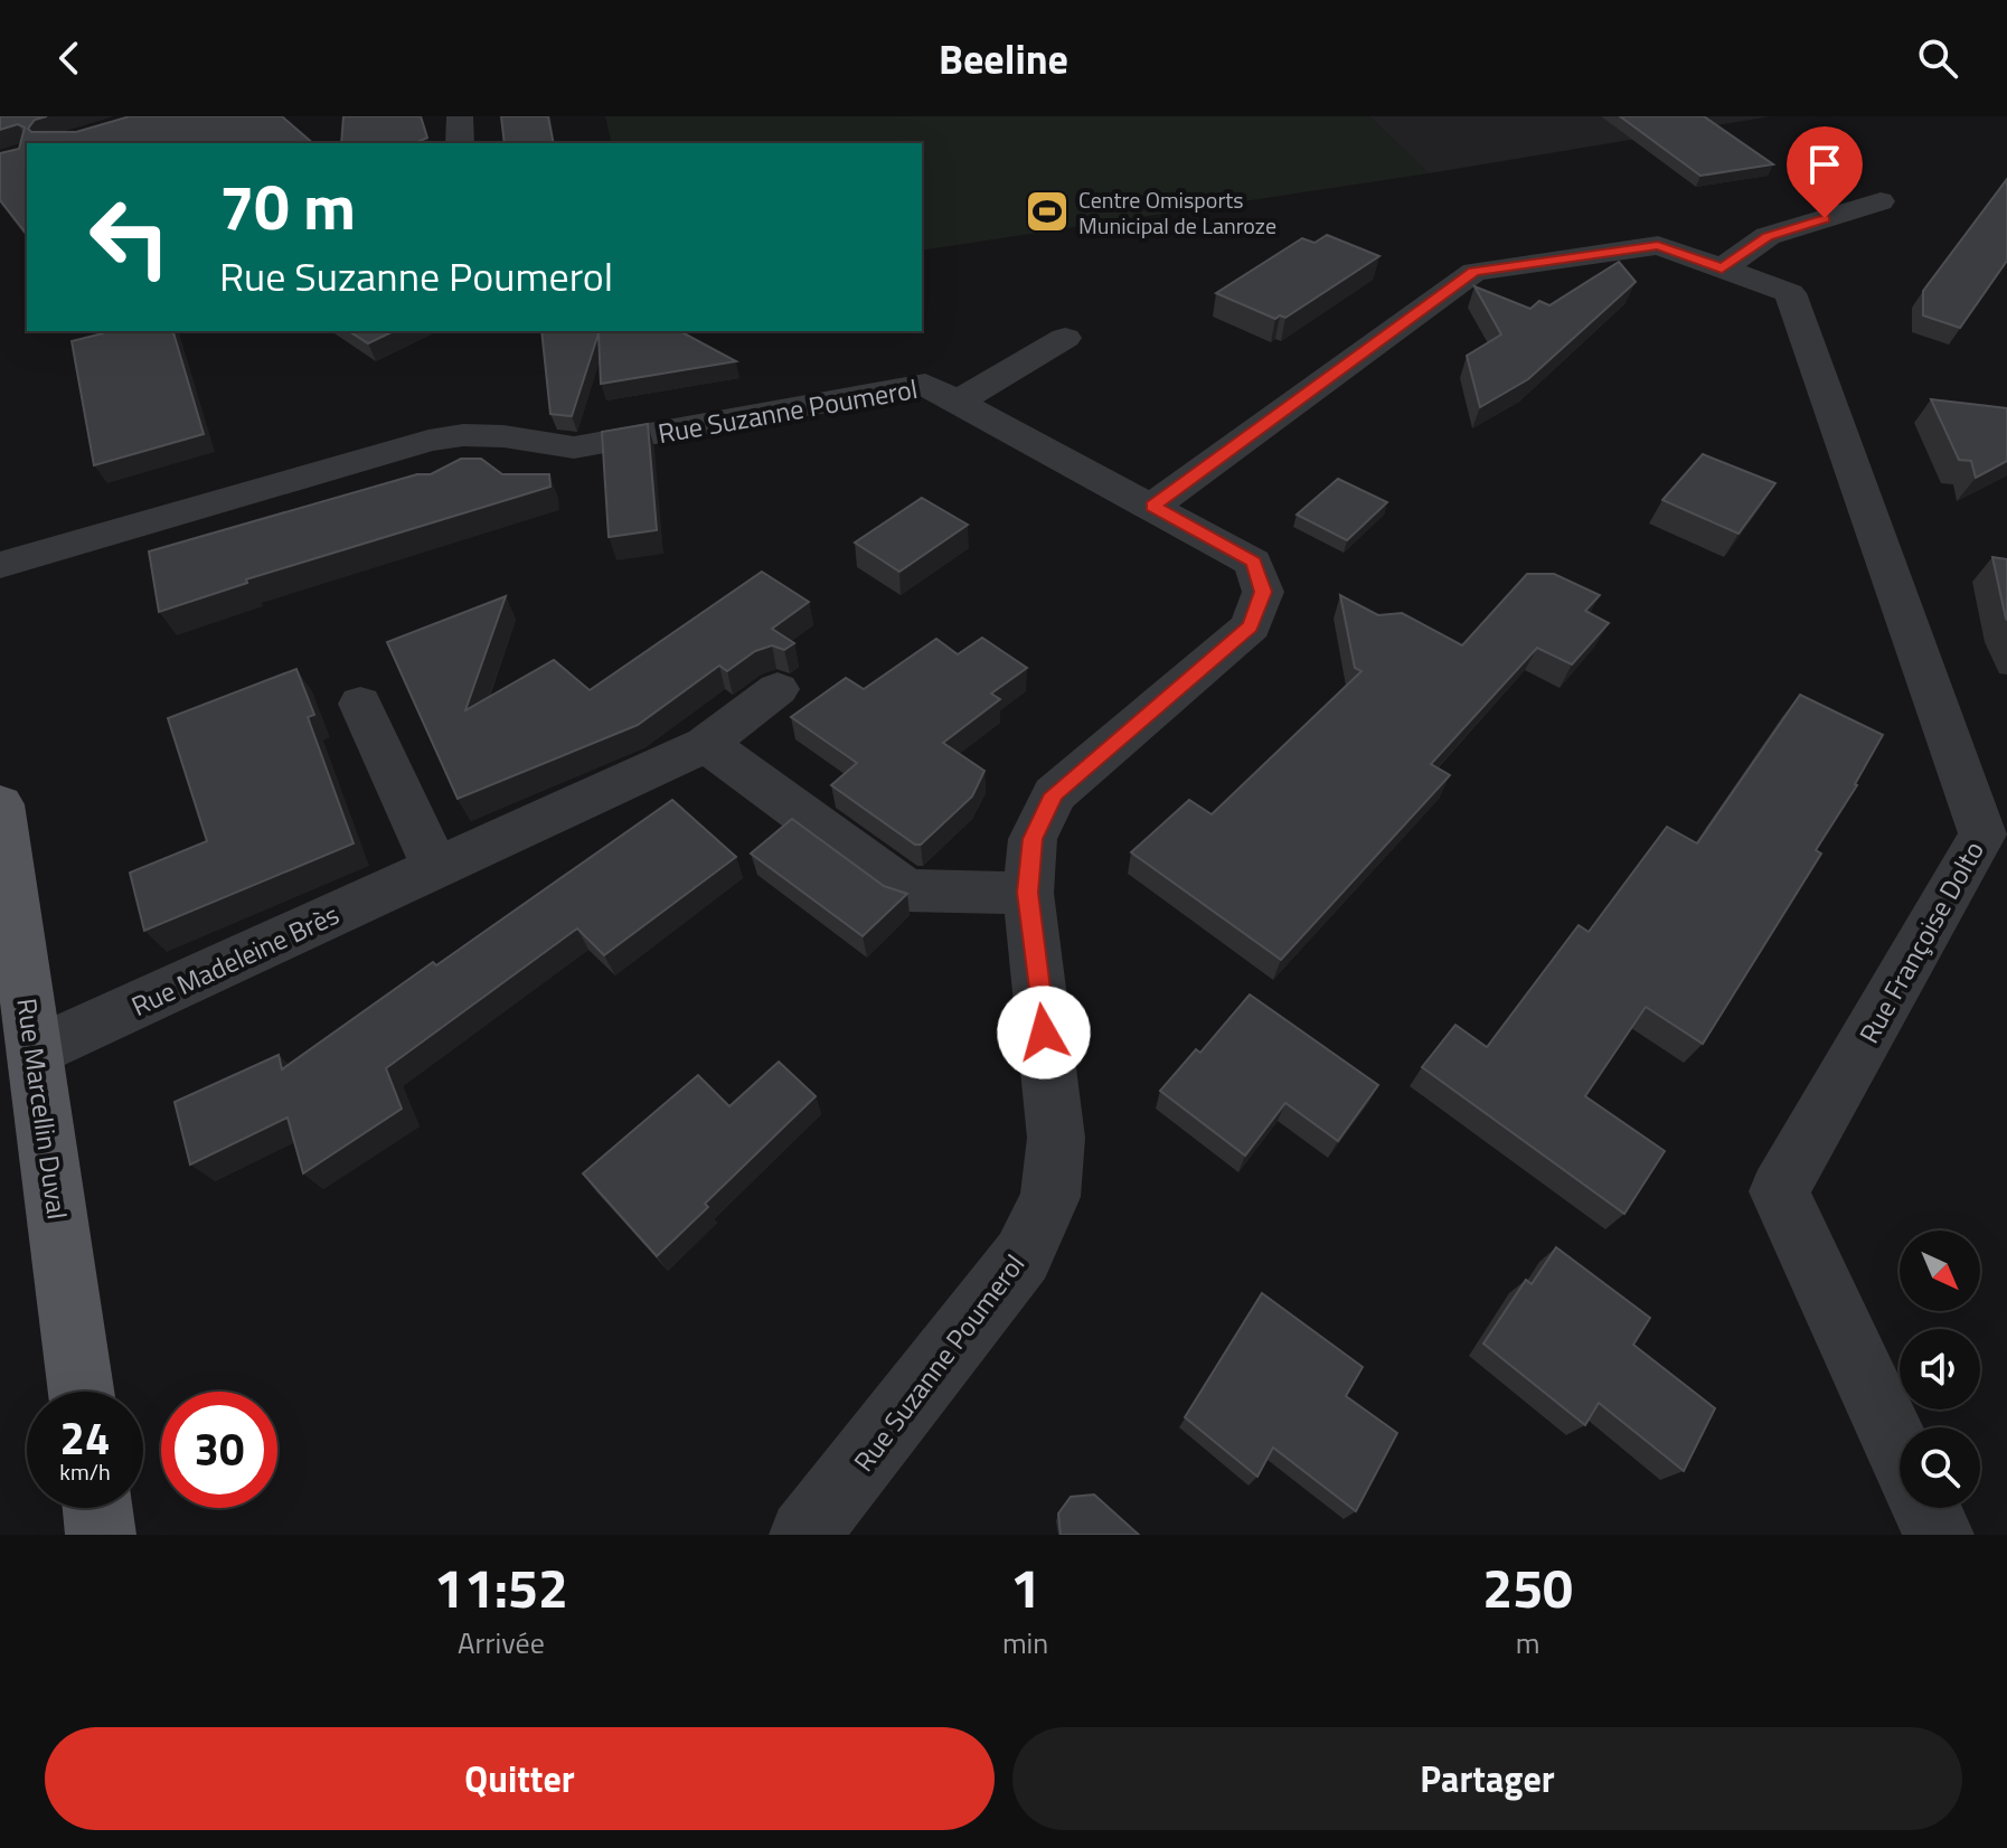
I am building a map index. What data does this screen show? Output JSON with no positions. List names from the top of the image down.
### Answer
{
  "streets": {
    "main road": ["Rue Marcellin Duval"],
    "street": ["Rue Suzanne Poumerol", "Rue Françoise Dolto", "Rue Madeleine Brès"]
  },
  "crossings": [
    ["Rue Suzanne Poumerol", "Rue Françoise Dolto"],
    ["Rue Madeleine Brès", "Rue Marcellin Duval"]
  ],
  "places": {
    "sports": ["Centre Omisports Municipal de Lanroze"]
  },
  "north": "bottom right",
  "page": {
    "header": "Beeline",
    "turn": ["70 m", "Rue Suzanne Poumerol"],
    "speed": "24 km/h",
    "limit": "30",
    "eta": [
      "11:52",
      "Arrivée",
      "1",
      "min",
      "250",
      "m"
    ],
    "buttons": ["Quitter", "Partager"]
  }
}
